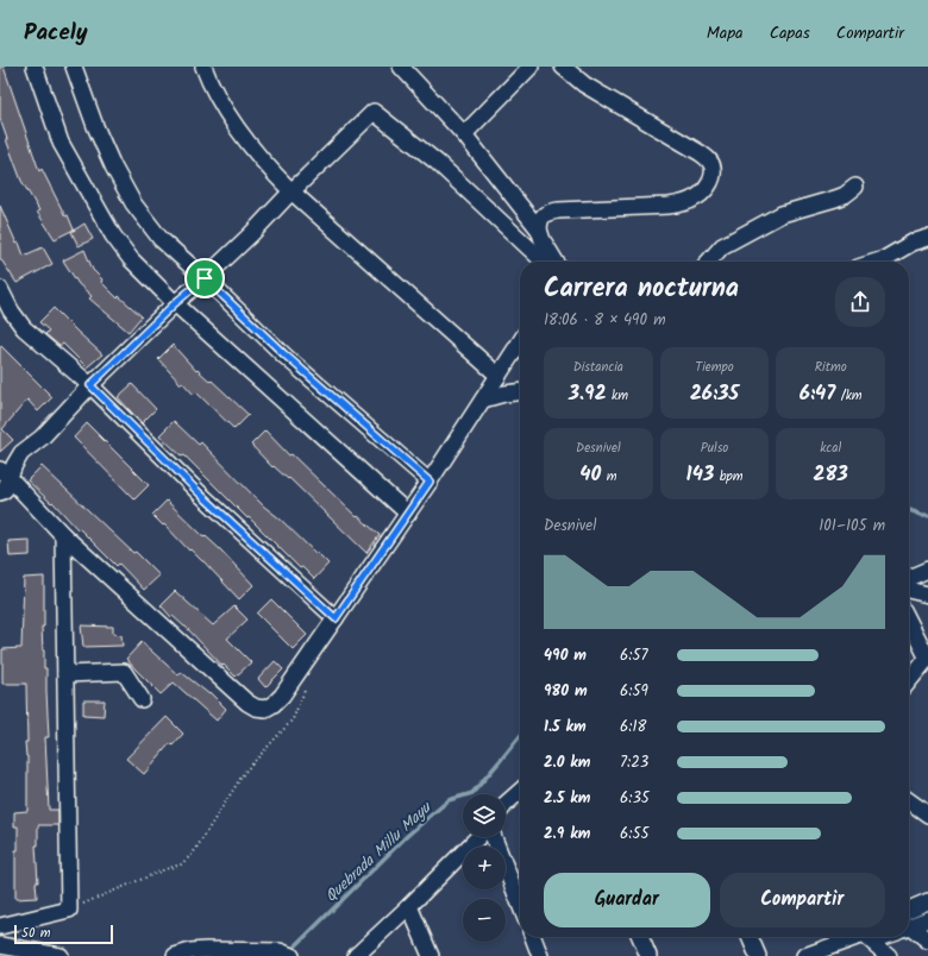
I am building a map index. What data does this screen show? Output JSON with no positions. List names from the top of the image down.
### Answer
{
  "water": ["Quebrada Millu Mayu"],
  "scale_bar": "50 m",
  "page": {
    "header": "Pacely",
    "nav": ["Mapa", "Capas", "Compartir"],
    "heading": ["Carrera nocturna", "18:06 · 8 × 490 m"],
    "stats": [
      ["Distancia", "3.92 km"],
      ["Tiempo", "26:35"],
      ["Ritmo", "6:47 /km"],
      ["Desnivel", "40 m"],
      ["Pulso", "143 bpm"],
      ["kcal", "283"]
    ],
    "chart": ["Desnivel", "101–105 m"],
    "list": [
      {
        "name": "490 m",
        "note": "6:57"
      },
      {
        "name": "980 m",
        "note": "6:59"
      },
      {
        "name": "1.5 km",
        "note": "6:18"
      },
      {
        "name": "2.0 km",
        "note": "7:23"
      },
      {
        "name": "2.5 km",
        "note": "6:35"
      },
      {
        "name": "2.9 km",
        "note": "6:55"
      }
    ],
    "map_buttons": ["+", "−"],
    "buttons": ["Guardar", "Compartir"],
    "scale": "50 m"
  }
}
